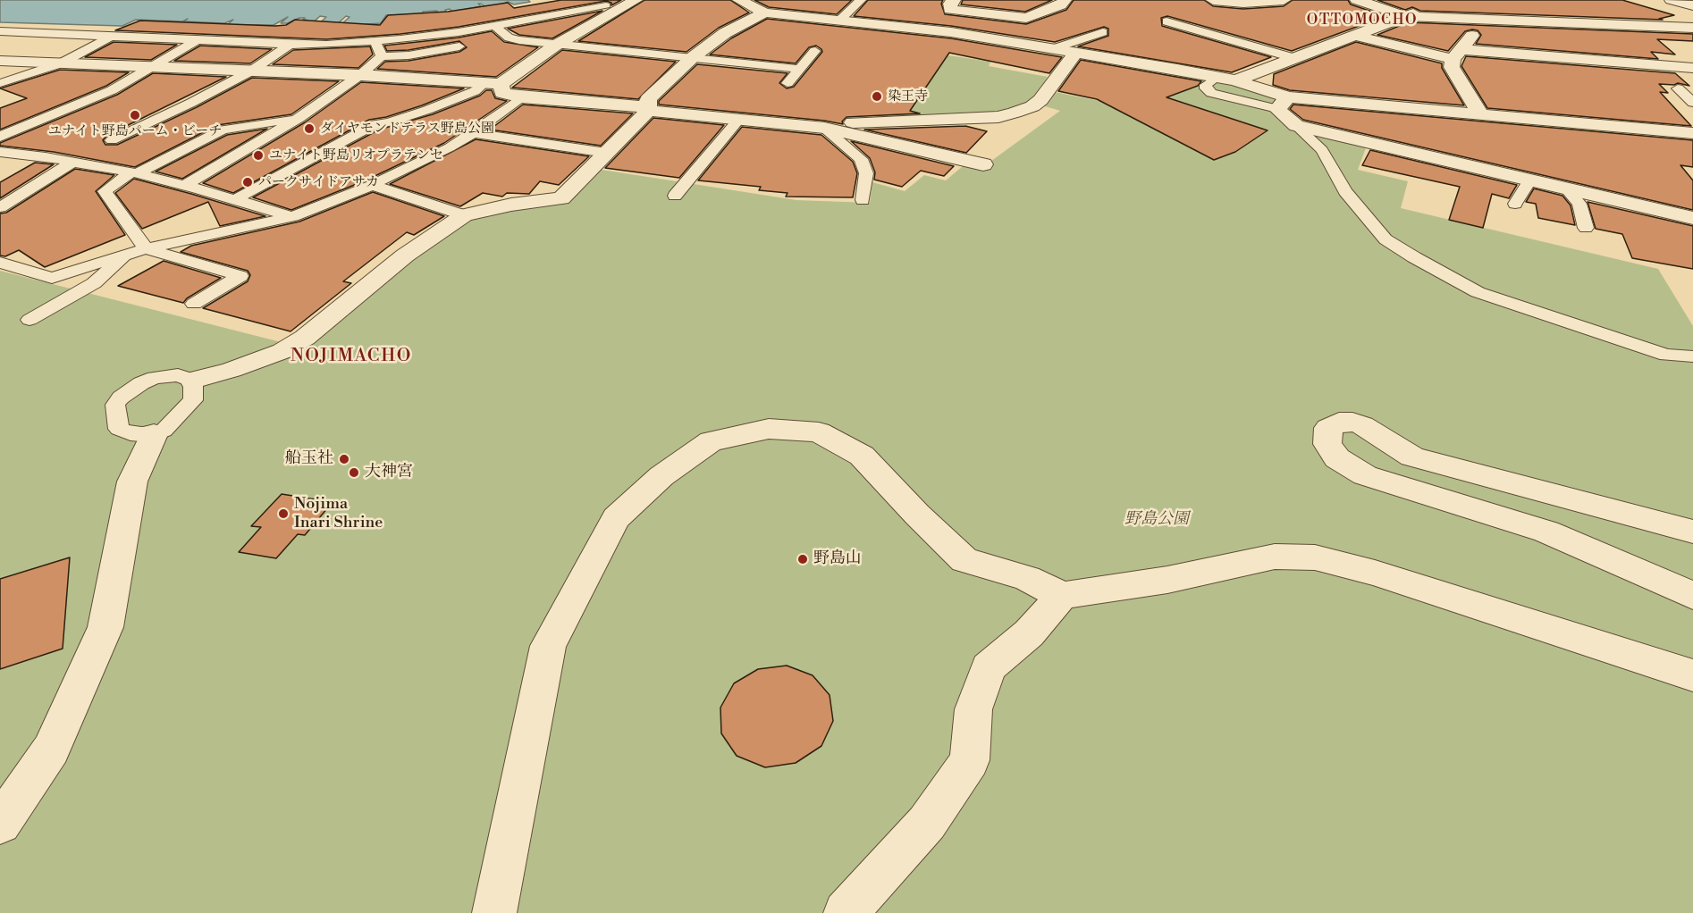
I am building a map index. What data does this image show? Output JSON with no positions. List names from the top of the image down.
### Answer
{
  "districts": ["OTTOMOCHO", "NOJIMACHO"],
  "parks": ["野島公園"],
  "places": [
    "染王寺",
    "ユナイト野島パーム・ビーチ",
    "ダイヤモンドテラス野島公園",
    "ユナイト野島リオプラテンセ",
    "パークサイドアサカ",
    "船玉社",
    "大神宮",
    "Nojima Inari Shrine",
    "野島山"
  ]
}
